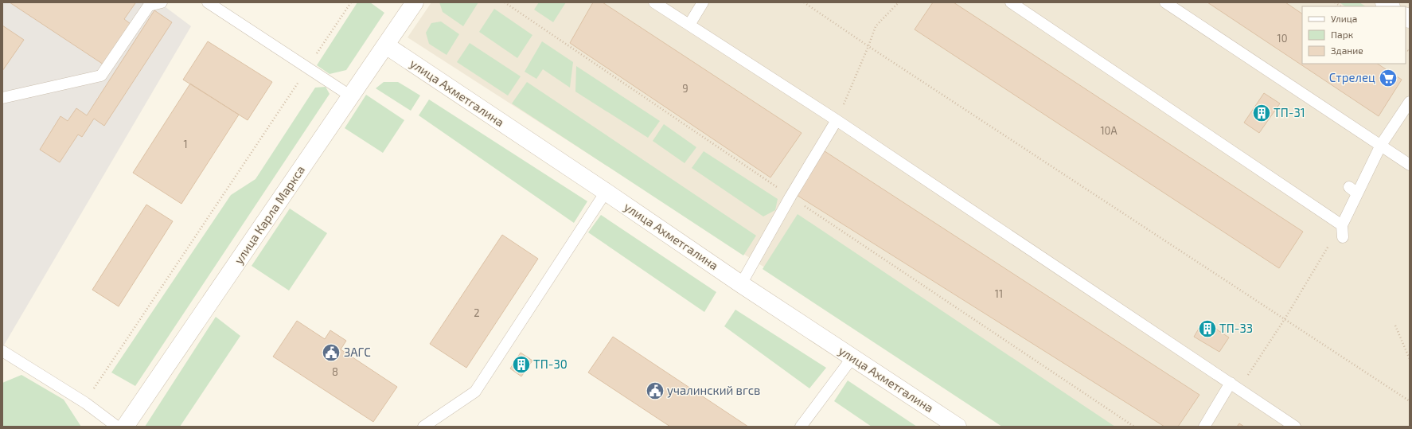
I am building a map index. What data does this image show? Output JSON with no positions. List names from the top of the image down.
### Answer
{
  "streets": {
    "main road": ["улица Ахметгалина", "улица Карла Маркса"]
  },
  "crossings": [
    ["улица Ахметгалина", "улица Карла Маркса"]
  ],
  "places": {
    "supermarket": ["Стрелец"],
    "building": ["ТП-31", "ТП-33", "ТП-30"],
    "public building": ["ЗАГС", "учалинский вгсв"]
  },
  "house_numbers": [
    "10",
    "9",
    "10А",
    "1",
    "11",
    "2",
    "8"
  ],
  "legend": ["Улица", "Парк", "Здание"]
}
